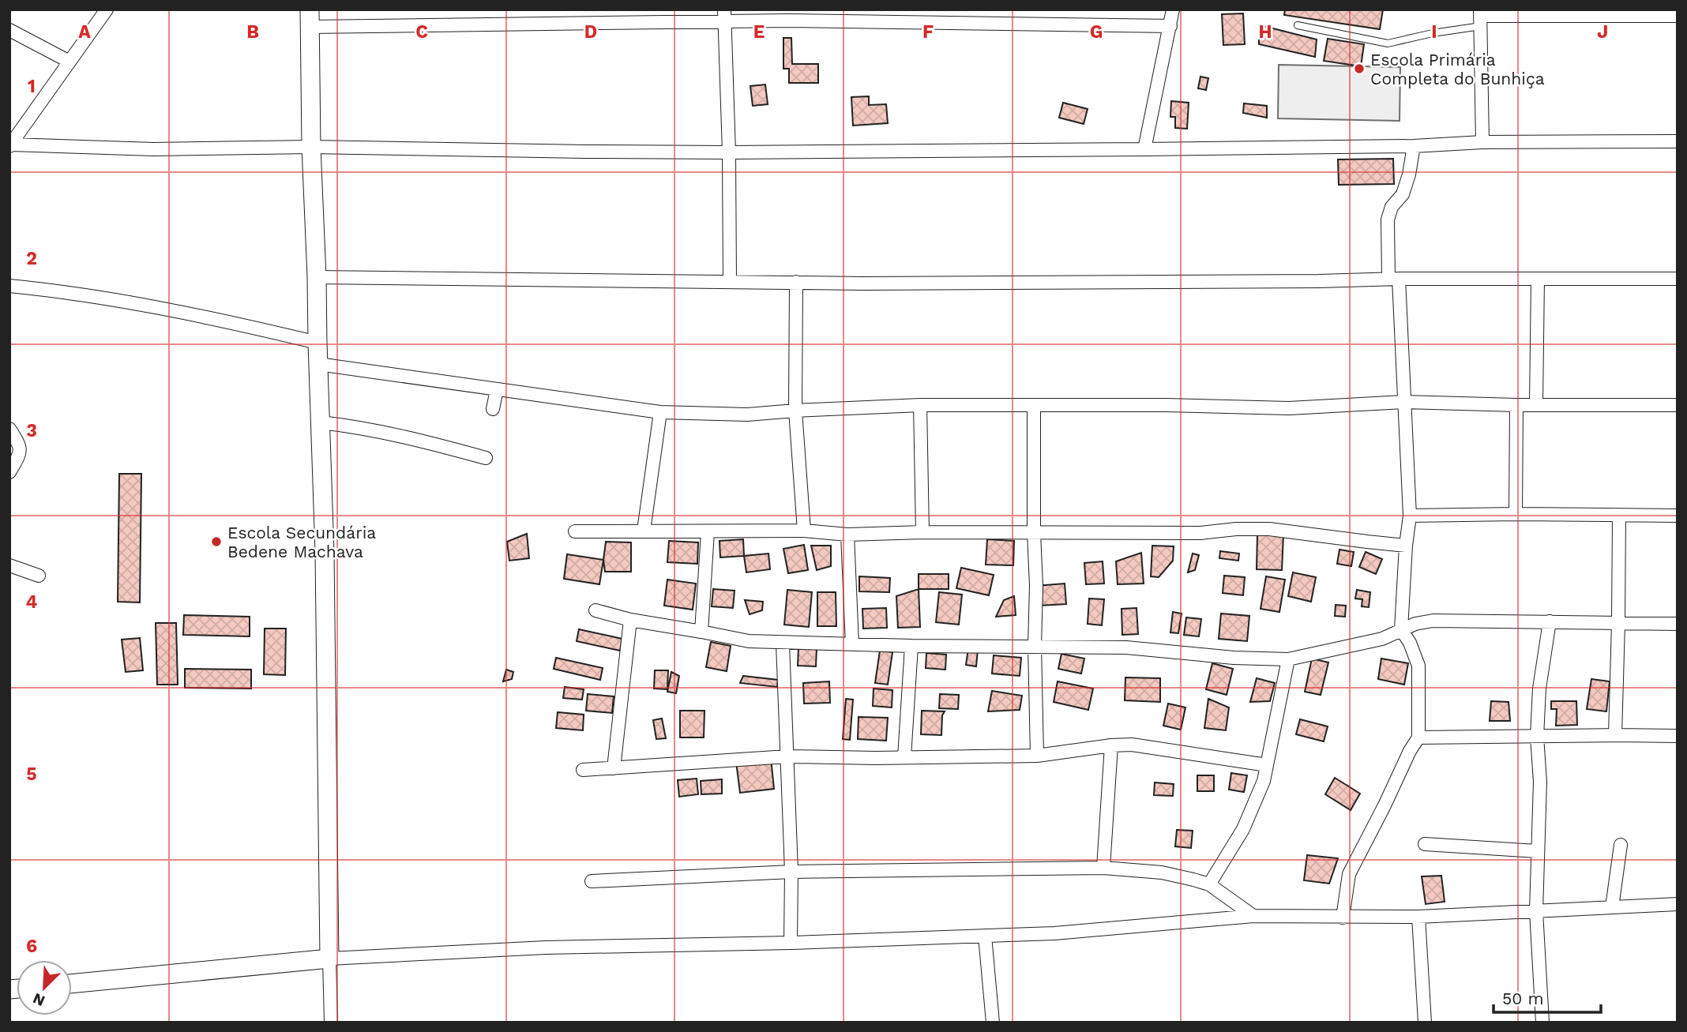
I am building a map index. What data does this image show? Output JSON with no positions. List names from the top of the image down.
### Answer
{
  "places": ["Escola Primária Completa do Bunhiça", "Escola Secundária Bedene Machava"],
  "scale_bar": "50 m",
  "north": "bottom left",
  "grid": {
    "columns": [
      "A",
      "B",
      "C",
      "D",
      "E",
      "F",
      "G",
      "H",
      "I",
      "J"
    ],
    "rows": [
      "1",
      "2",
      "3",
      "4",
      "5",
      "6"
    ]
  }
}
